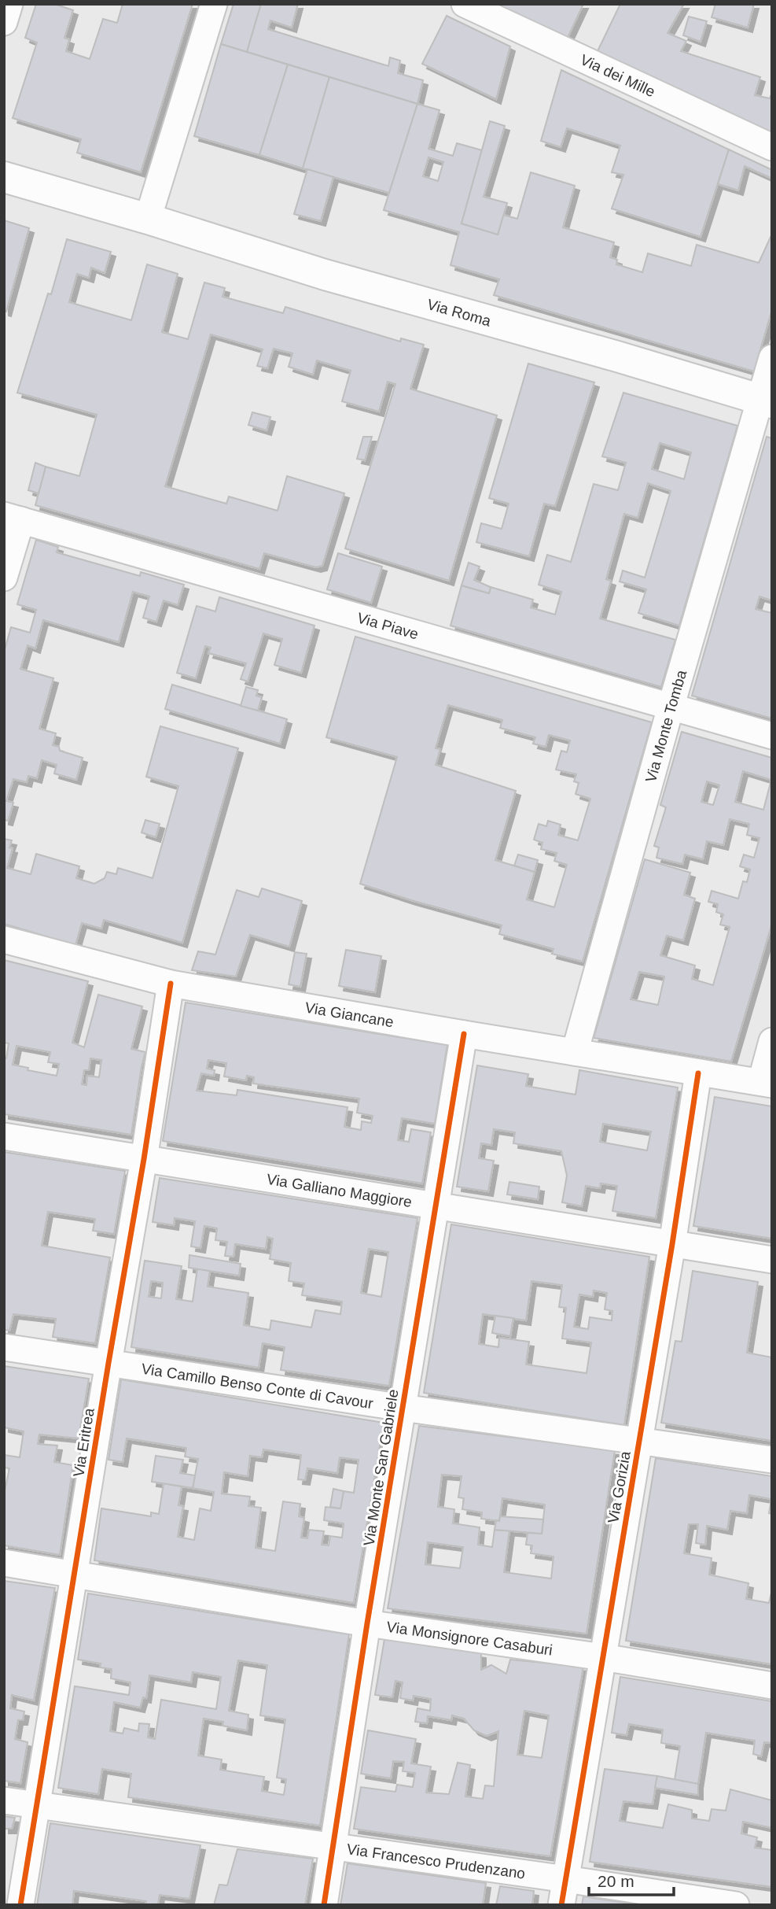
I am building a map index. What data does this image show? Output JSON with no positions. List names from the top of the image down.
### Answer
{
  "streets": {
    "street": [
      "Via dei Mille",
      "Via Roma",
      "Via Piave",
      "Via Monte Tomba",
      "Via Giancane",
      "Via Galliano Maggiore",
      "Via Camillo Benso Conte di Cavour",
      "Via Eritrea",
      "Via Monte San Gabriele",
      "Via Gorizia",
      "Via Monsignore Casaburi",
      "Via Francesco Prudenzano"
    ]
  },
  "crossings": [
    ["Via Roma", "Via Monte Tomba"],
    ["Via Piave", "Via Monte Tomba"],
    ["Via Monte Tomba", "Via Giancane"],
    ["Via Giancane", "Via Eritrea"],
    ["Via Giancane", "Via Monte San Gabriele"],
    ["Via Giancane", "Via Gorizia"],
    ["Via Galliano Maggiore", "Via Eritrea"],
    ["Via Galliano Maggiore", "Via Monte San Gabriele"],
    ["Via Galliano Maggiore", "Via Gorizia"],
    ["Via Camillo Benso Conte di Cavour", "Via Eritrea"],
    ["Via Camillo Benso Conte di Cavour", "Via Monte San Gabriele"],
    ["Via Camillo Benso Conte di Cavour", "Via Gorizia"],
    ["Via Eritrea", "Via Monsignore Casaburi"],
    ["Via Eritrea", "Via Francesco Prudenzano"],
    ["Via Monte San Gabriele", "Via Monsignore Casaburi"],
    ["Via Monte San Gabriele", "Via Francesco Prudenzano"],
    ["Via Gorizia", "Via Monsignore Casaburi"],
    ["Via Gorizia", "Via Francesco Prudenzano"]
  ],
  "scale_bar": "20 m"
}
